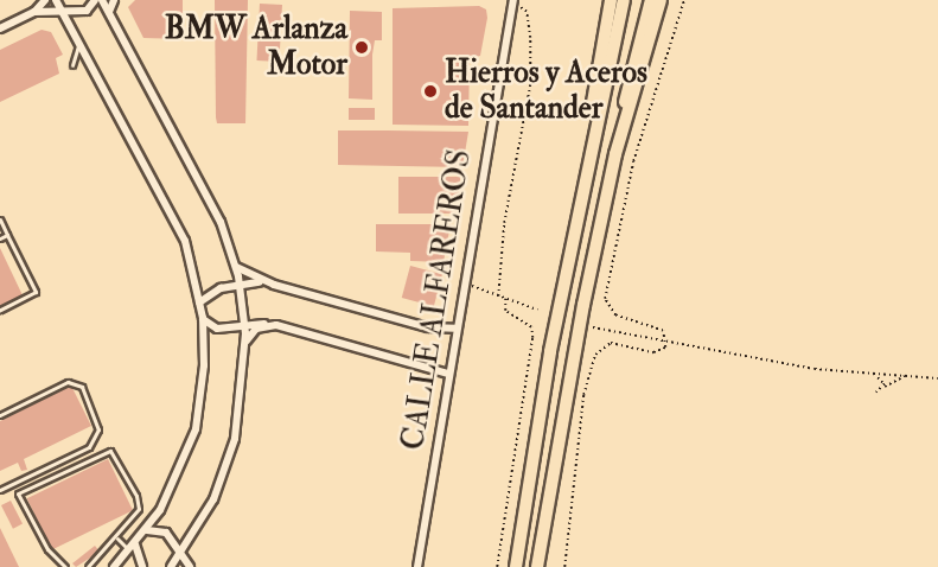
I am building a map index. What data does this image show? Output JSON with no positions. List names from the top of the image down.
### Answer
{
  "streets": {
    "street": ["CALLE ALFAREROS"]
  },
  "places": ["BMW Arlanza Motor", "Hierros y Aceros de Santander"]
}
